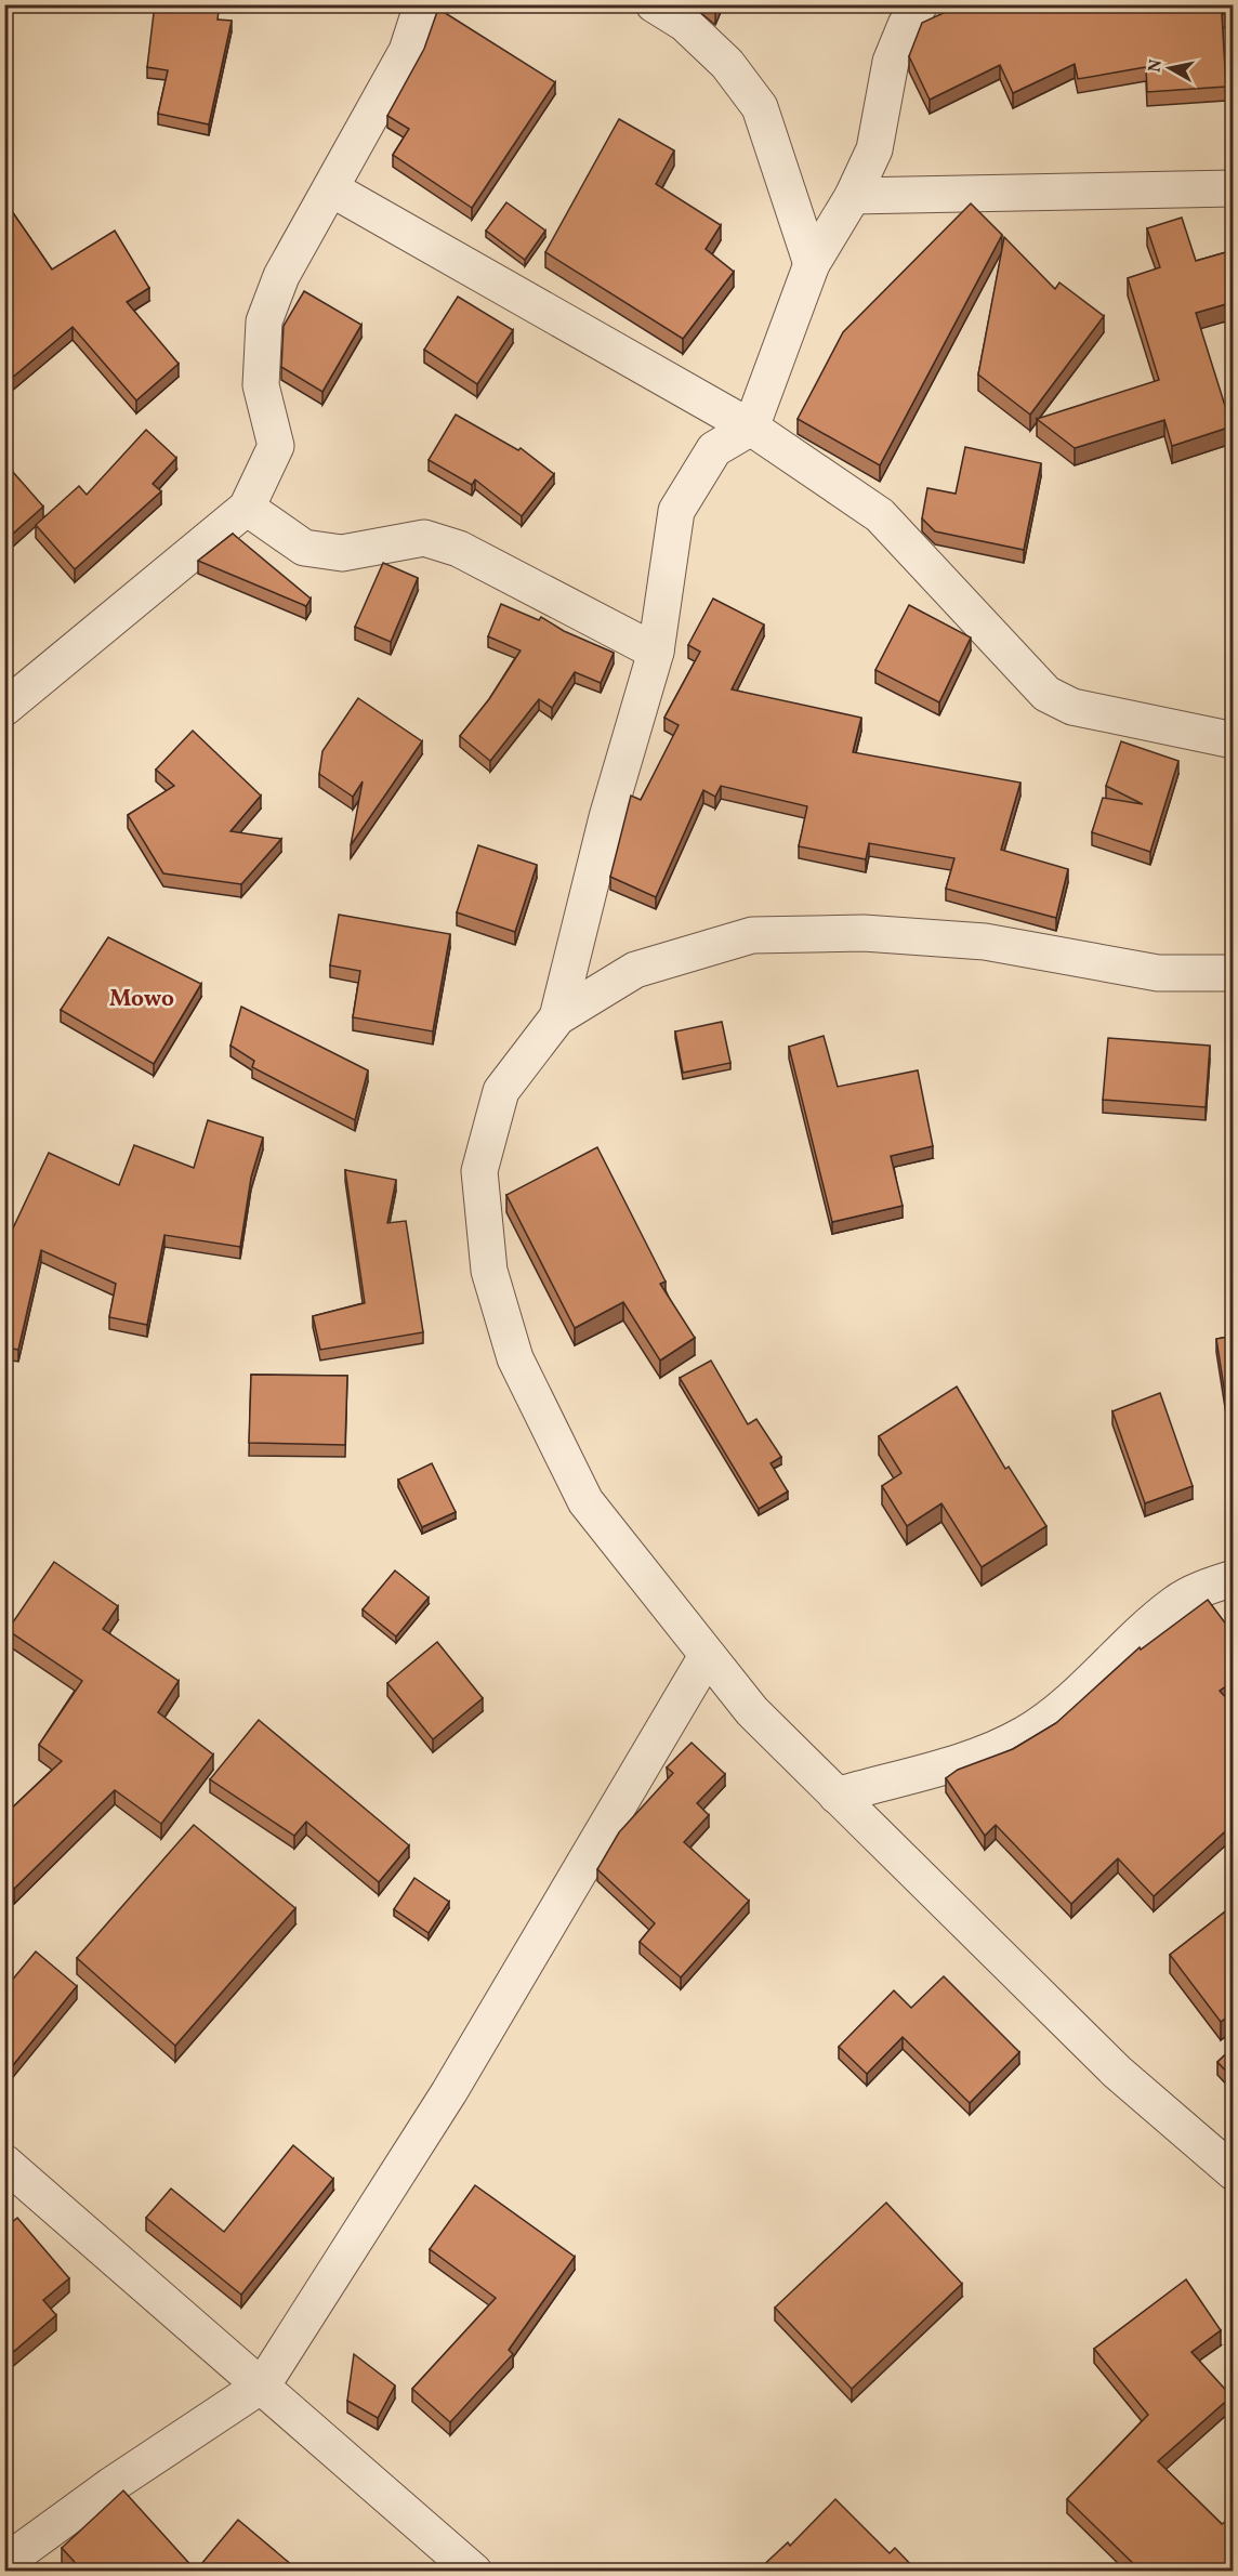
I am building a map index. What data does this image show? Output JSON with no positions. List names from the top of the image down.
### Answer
{
  "districts": ["Mowo"],
  "north": "left"
}
